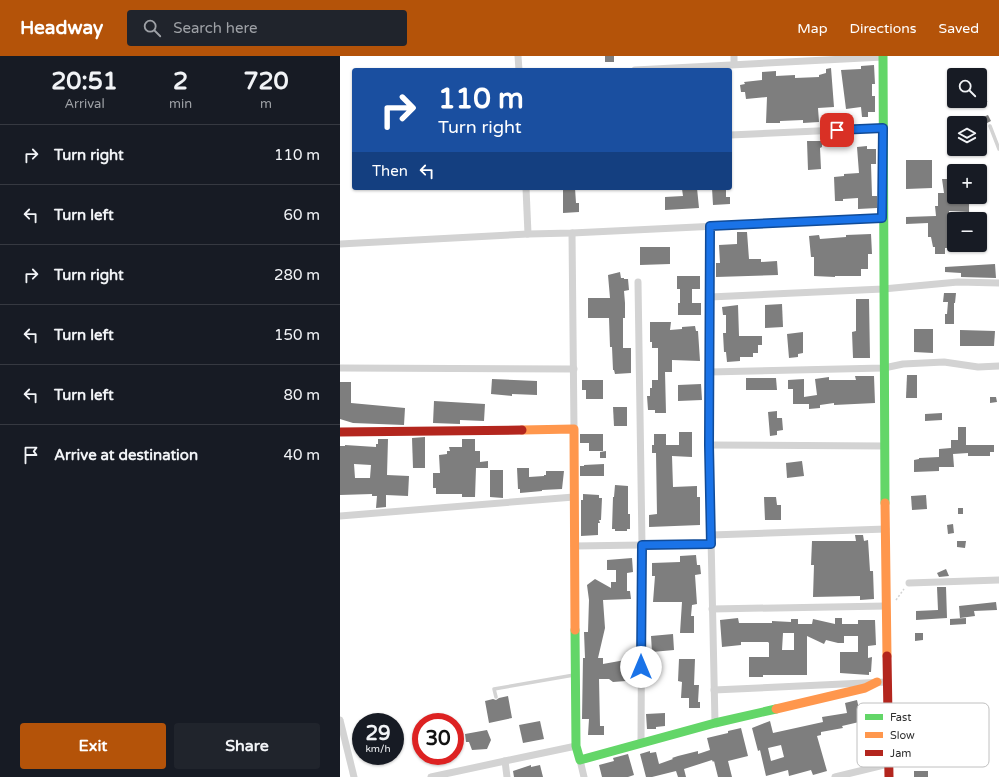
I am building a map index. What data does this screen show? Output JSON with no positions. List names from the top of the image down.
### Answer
{
  "legend": ["Fast", "Slow", "Jam"],
  "page": {
    "header": "Headway",
    "search": "Search here",
    "nav": ["Map", "Directions", "Saved"],
    "eta": [
      "20:51",
      "Arrival",
      "2",
      "min",
      "720",
      "m"
    ],
    "map_buttons": ["+", "−"],
    "turn": ["110 m", "Turn right"],
    "list": [
      {
        "name": "Turn right",
        "value": "110 m"
      },
      {
        "name": "Turn left",
        "value": "60 m"
      },
      {
        "name": "Turn right",
        "value": "280 m"
      },
      {
        "name": "Turn left",
        "value": "150 m"
      },
      {
        "name": "Turn left",
        "value": "80 m"
      },
      {
        "name": "Arrive at destination",
        "value": "40 m"
      }
    ],
    "then": "Then",
    "speed": "29 km/h",
    "limit": "30",
    "buttons": ["Exit", "Share"]
  }
}
